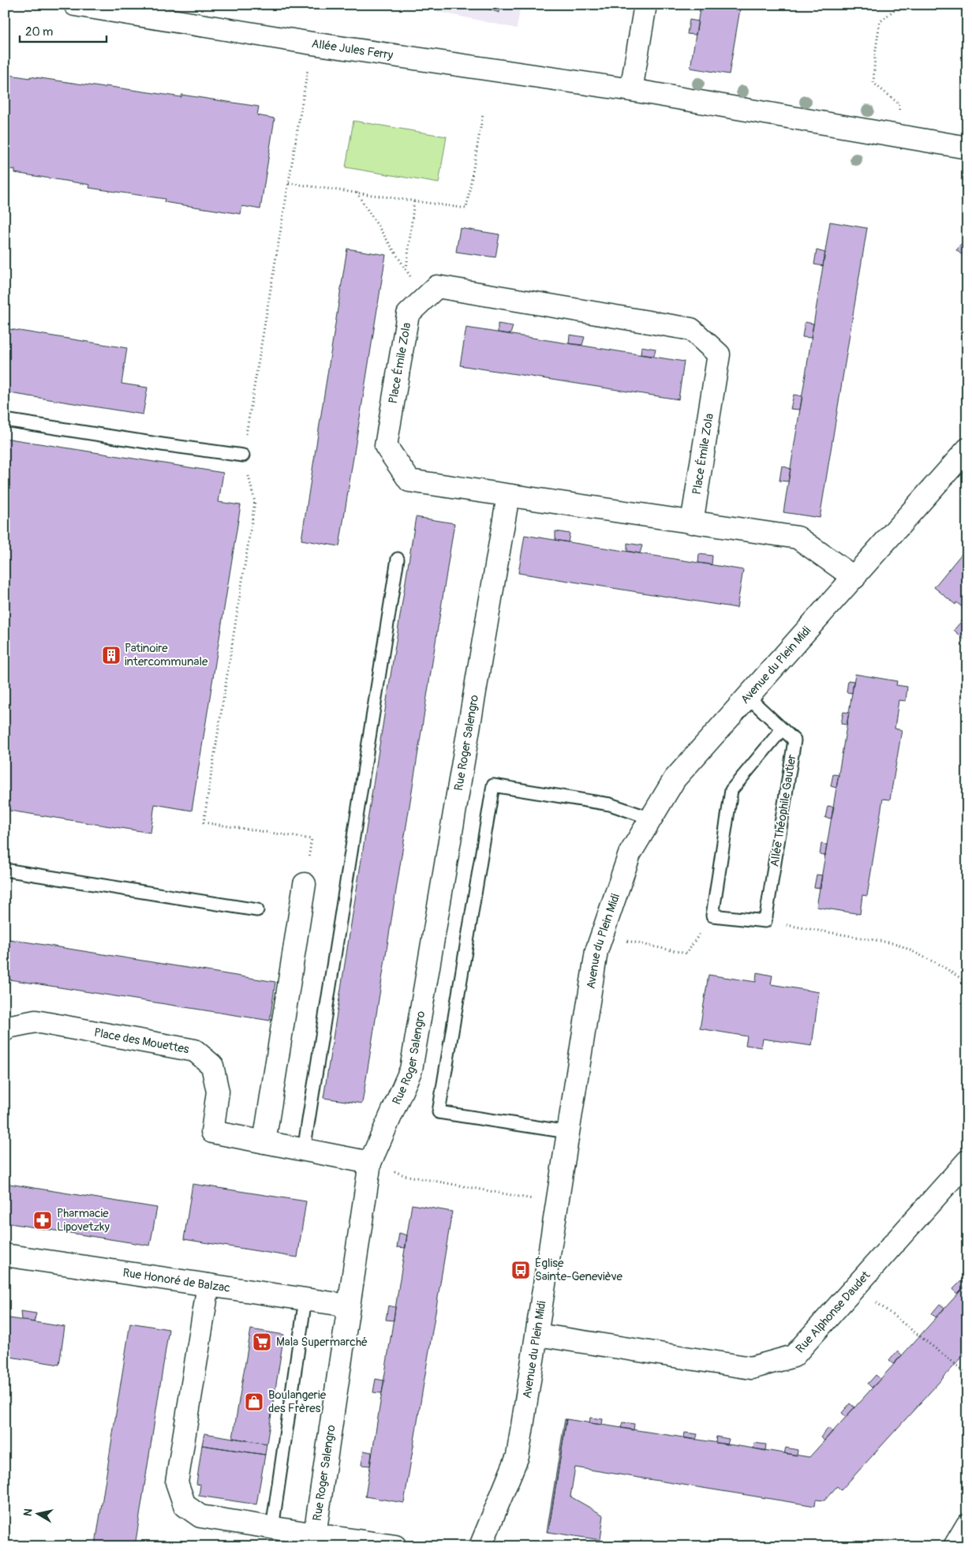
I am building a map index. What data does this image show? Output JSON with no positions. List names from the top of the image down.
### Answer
{
  "streets": {
    "street": [
      "Allée Jules Ferry",
      "Place Émile Zola",
      "Avenue du Plein Midi",
      "Rue Roger Salengro",
      "Place des Mouettes",
      "Rue Honoré de Balzac",
      "Rue Alphonse Daudet"
    ],
    "lane": ["Allée Théophile Gautier"]
  },
  "crossings": [
    ["Place Émile Zola", "Avenue du Plein Midi"],
    ["Place Émile Zola", "Rue Roger Salengro"],
    ["Avenue du Plein Midi", "Allée Théophile Gautier"],
    ["Avenue du Plein Midi", "Rue Alphonse Daudet"],
    ["Rue Roger Salengro", "Place des Mouettes"],
    ["Rue Roger Salengro", "Rue Honoré de Balzac"]
  ],
  "places": {
    "building": ["Patinoire intercommunale"],
    "pharmacy": ["Pharmacie Lipovetzky"],
    "bus stop": ["Église Sainte-Geneviève"],
    "supermarket": ["Mala Supermarché"],
    "shop": ["Boulangerie des Frères"]
  },
  "scale_bar": "20 m",
  "north": "left"
}
